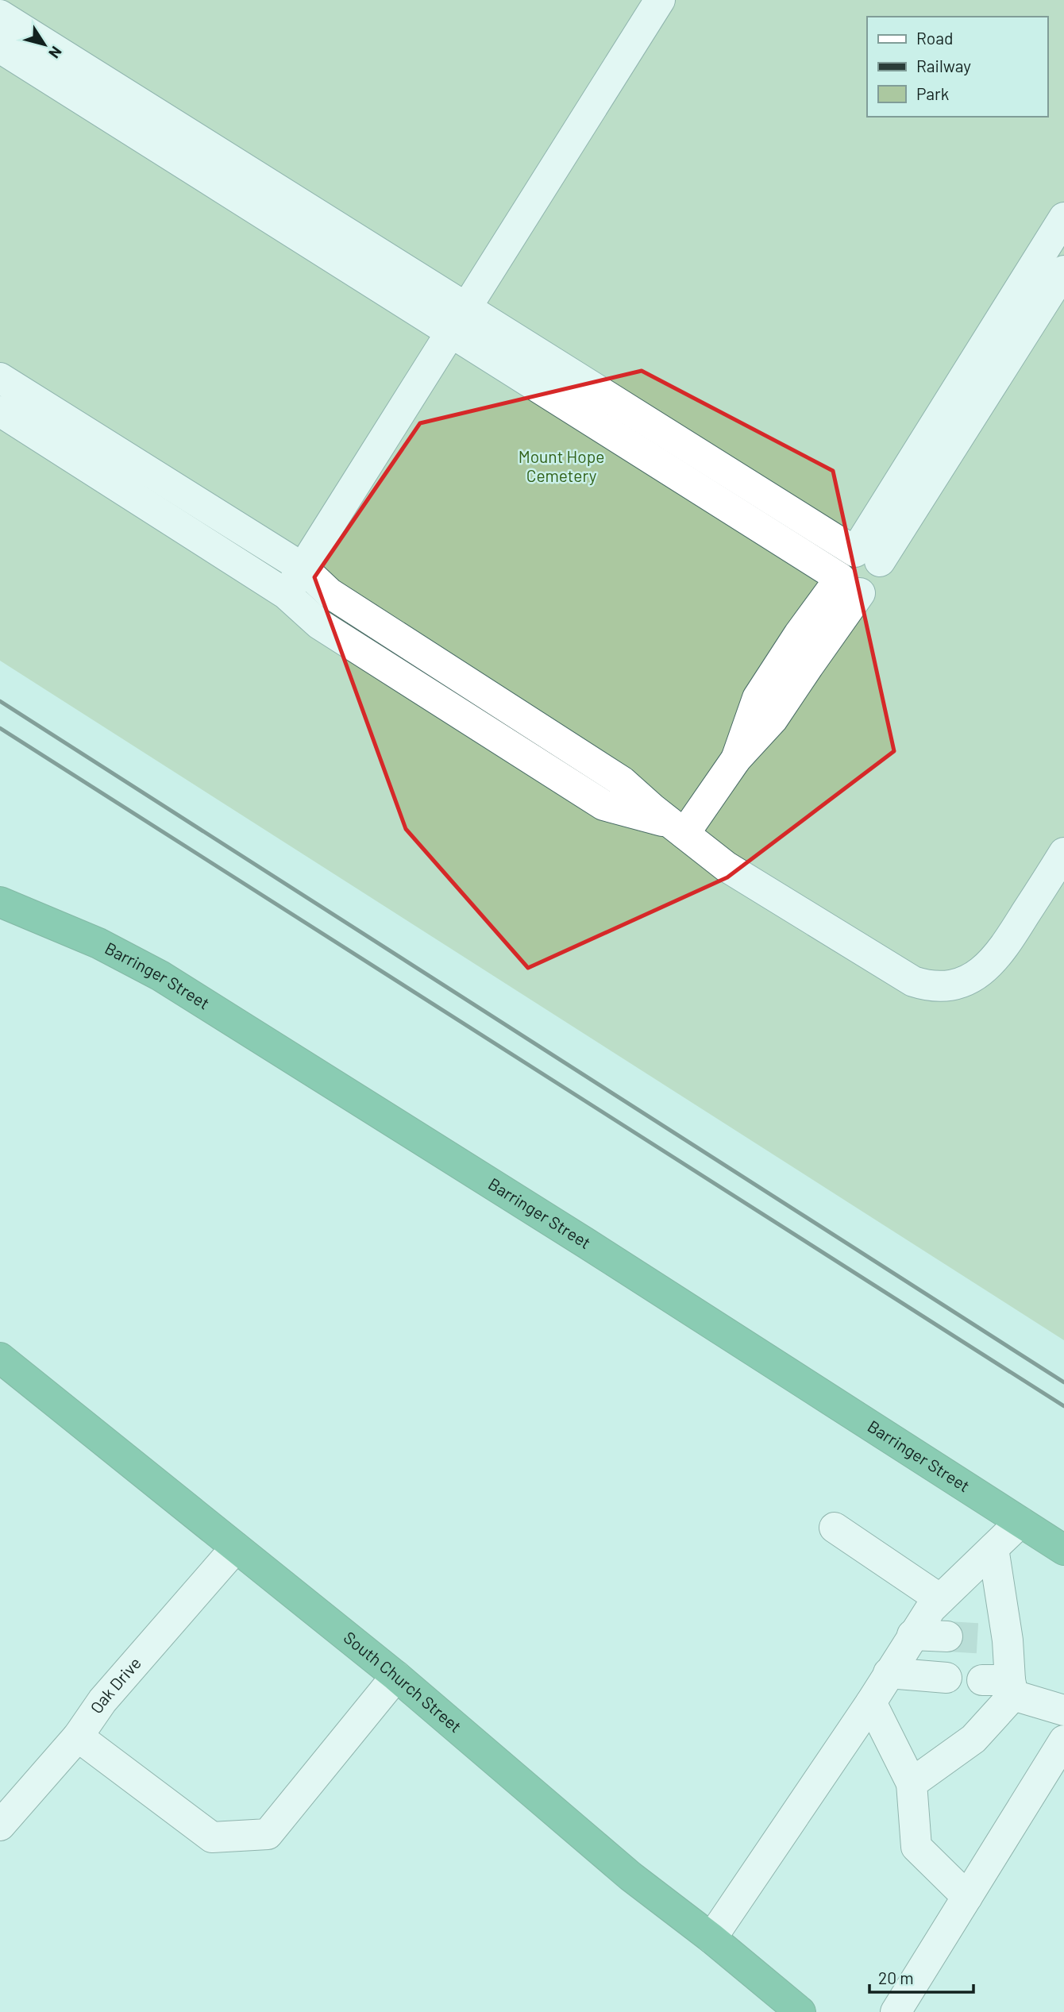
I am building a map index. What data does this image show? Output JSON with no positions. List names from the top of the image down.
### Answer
{
  "streets": {
    "highway": ["Barringer Street", "South Church Street"],
    "street": ["Oak Drive"]
  },
  "crossings": [
    ["South Church Street", "Oak Drive"]
  ],
  "parks": ["Mount Hope Cemetery"],
  "legend": ["Road", "Railway", "Park"],
  "scale_bar": "20 m",
  "north": "bottom right"
}
